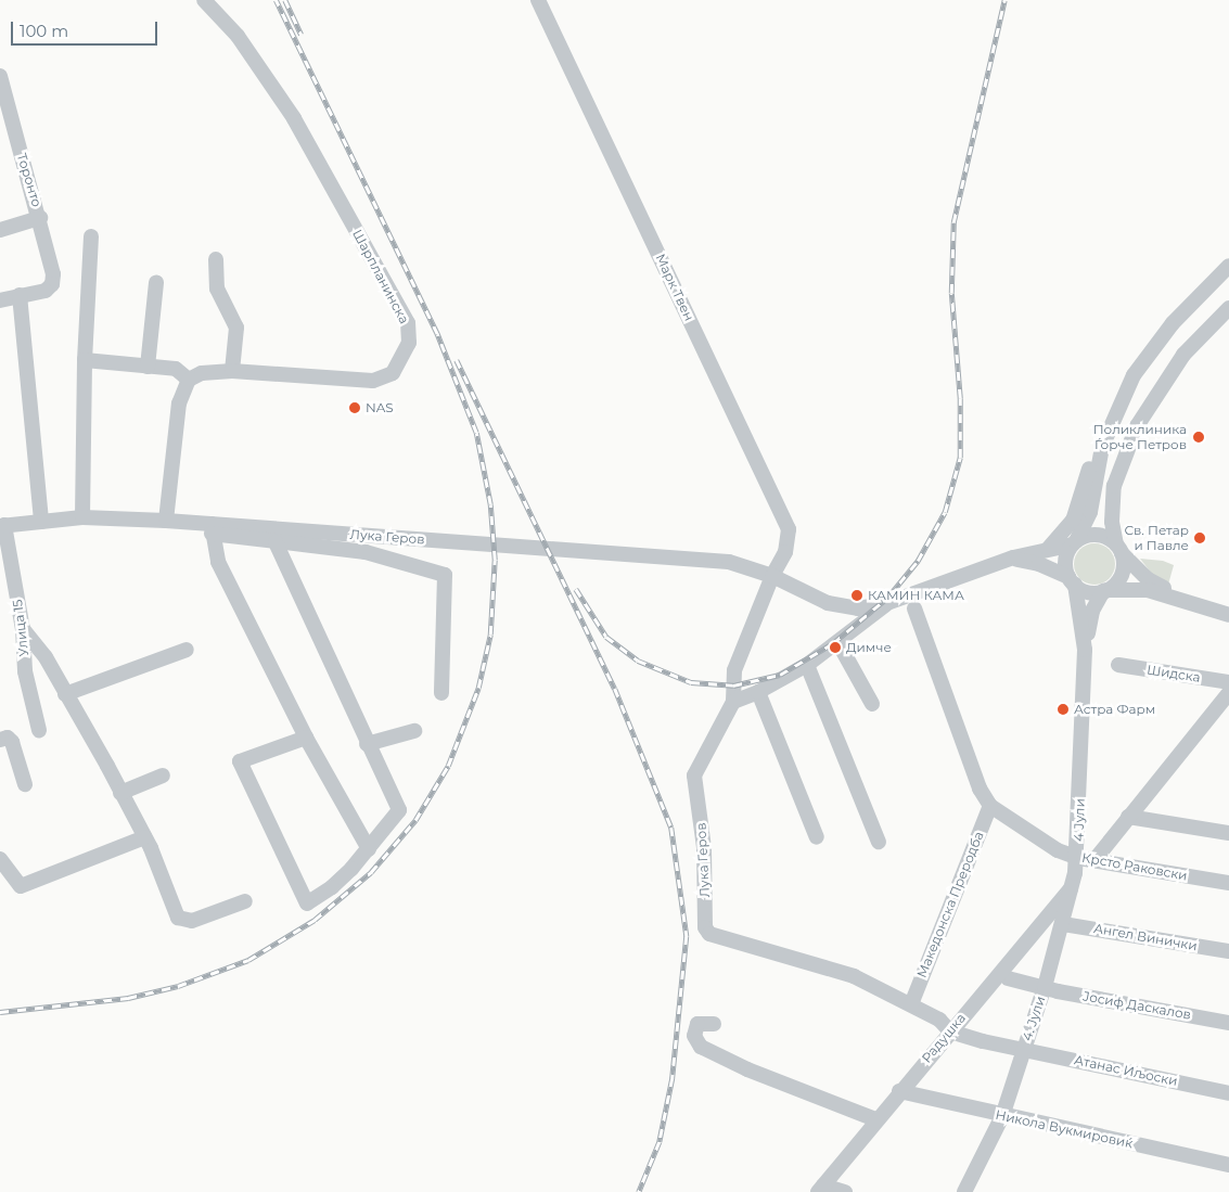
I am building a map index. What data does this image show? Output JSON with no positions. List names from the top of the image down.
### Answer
{
  "streets": {
    "street": [
      "Торонто",
      "Шарпланинска",
      "Марк Твен",
      "Лука Геров",
      "Улица 15",
      "Шидска",
      "4 Јули",
      "Крсто Раковски",
      "Македонска Преродба",
      "Ангел Винички",
      "Јосиф Даскалов",
      "4. Јули",
      "Радушка",
      "Aтанас Иљоски",
      "Никола Вукмировиќ"
    ]
  },
  "crossings": [
    ["Марк Твен", "Лука Геров"],
    ["Лука Геров", "Улица 15"],
    ["Лука Геров", "4 Јули"],
    ["Лука Геров", "Македонска Преродба"],
    ["4 Јули", "Крсто Раковски"],
    ["4 Јули", "Ангел Винички"],
    ["4 Јули", "Јосиф Даскалов"],
    ["4 Јули", "4. Јули"],
    ["4 Јули", "Радушка"],
    ["Крсто Раковски", "Македонска Преродба"],
    ["Јосиф Даскалов", "4. Јули"],
    ["4. Јули", "Aтанас Иљоски"],
    ["Радушка", "Никола Вукмировиќ"]
  ],
  "places": [
    "NAS",
    "Поликлиника Ѓорче Петров",
    "Св. Петар и Павле",
    "КАМИН КАМА",
    "Димче",
    "Астра Фарм"
  ],
  "scale_bar": "100 m"
}
